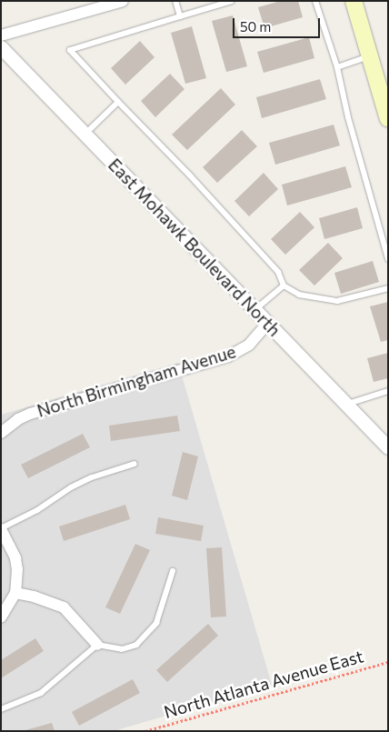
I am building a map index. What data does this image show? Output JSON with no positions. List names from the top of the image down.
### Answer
{
  "streets": {
    "street": ["East Mohawk Boulevard North", "North Birmingham Avenue"],
    "path": ["North Atlanta Avenue East"]
  },
  "crossings": [
    ["East Mohawk Boulevard North", "North Birmingham Avenue"]
  ],
  "scale_bar": "50 m"
}
